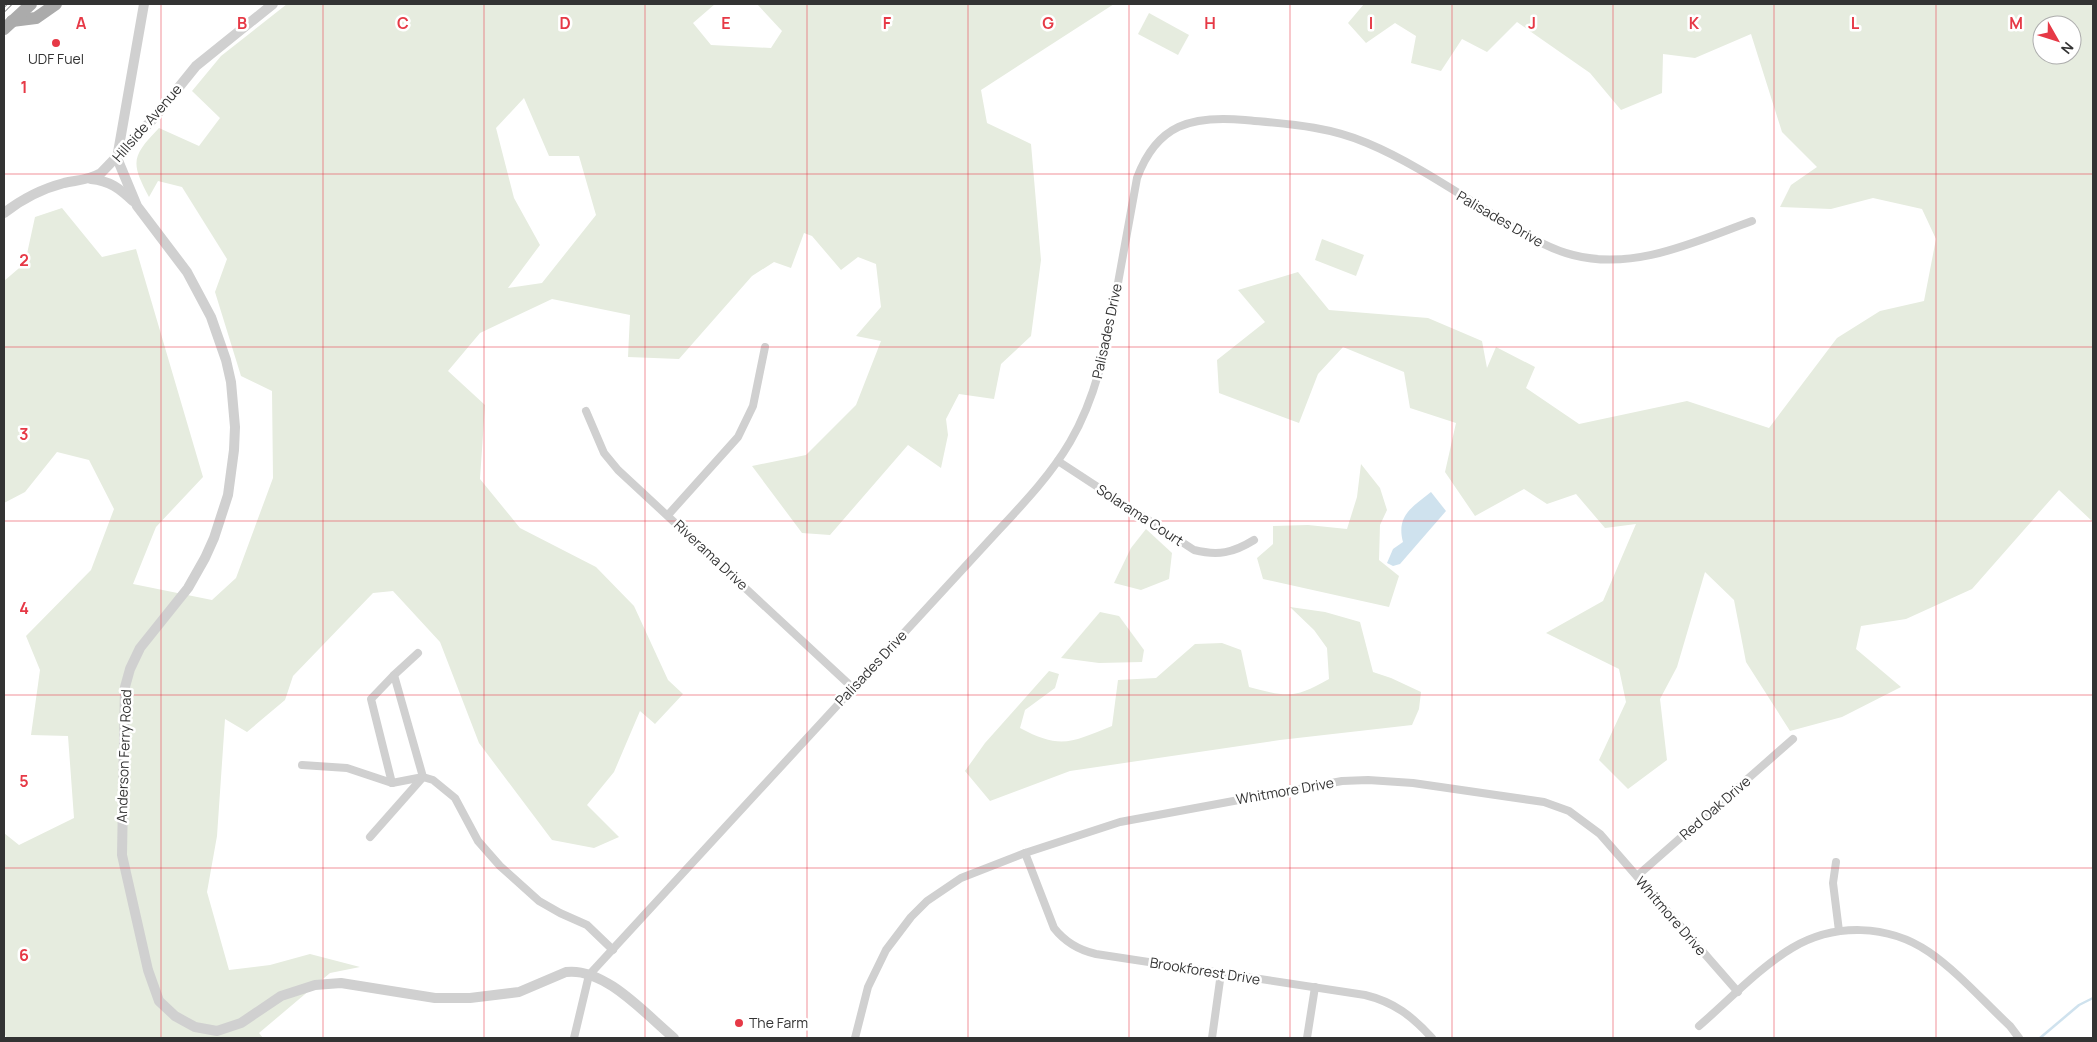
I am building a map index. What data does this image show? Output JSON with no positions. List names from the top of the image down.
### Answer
{
  "streets": {
    "street": [
      "Hillside Avenue",
      "Palisades Drive",
      "Solarama Court",
      "Riverama Drive",
      "Anderson Ferry Road",
      "Whitmore Drive",
      "Red Oak Drive",
      "Brookforest Drive"
    ]
  },
  "crossings": [
    ["Hillside Avenue", "Anderson Ferry Road"],
    ["Palisades Drive", "Solarama Court"],
    ["Palisades Drive", "Riverama Drive"],
    ["Palisades Drive", "Anderson Ferry Road"],
    ["Whitmore Drive", "Red Oak Drive"],
    ["Whitmore Drive", "Brookforest Drive"]
  ],
  "places": ["UDF Fuel", "The Farm"],
  "north": "bottom right",
  "grid": {
    "columns": [
      "A",
      "B",
      "C",
      "D",
      "E",
      "F",
      "G",
      "H",
      "I",
      "J",
      "K",
      "L",
      "M"
    ],
    "rows": [
      "1",
      "2",
      "3",
      "4",
      "5",
      "6"
    ]
  }
}
